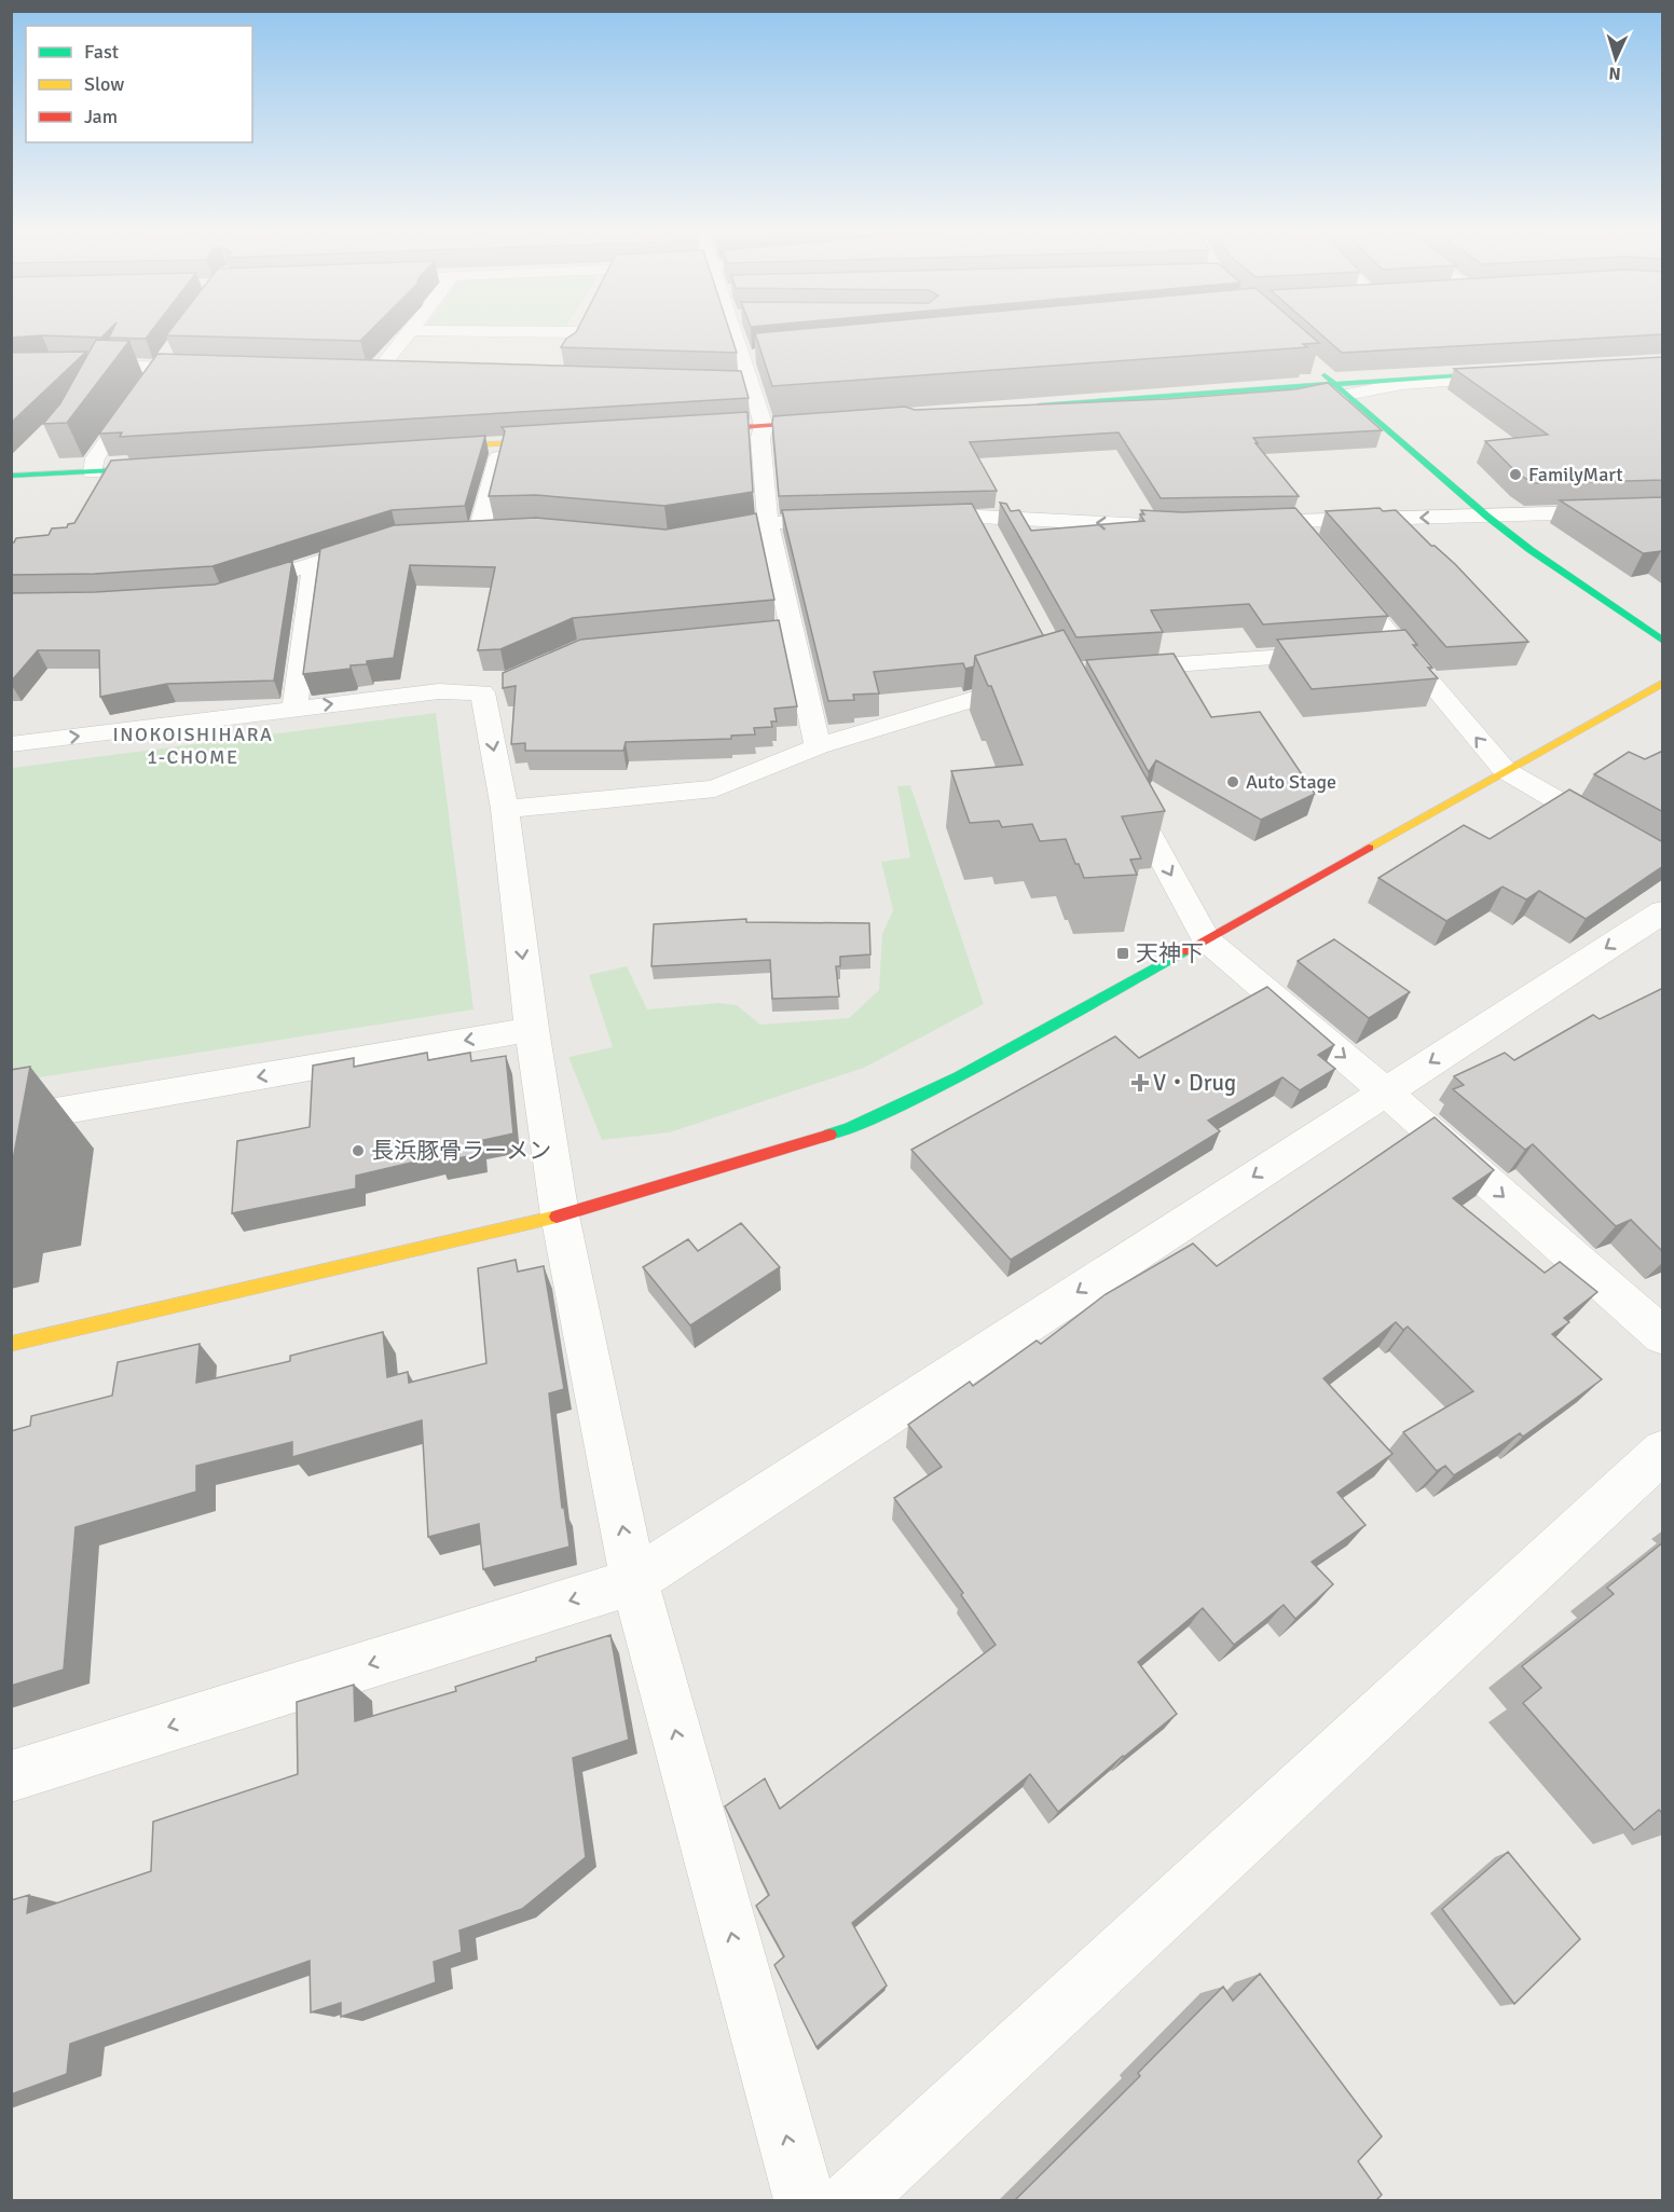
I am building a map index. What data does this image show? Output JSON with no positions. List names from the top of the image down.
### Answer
{
  "districts": ["INOKOISHIHARA 1-CHOME"],
  "places": {
    "other": ["FamilyMart", "Auto Stage", "長浜豚骨ラーメン"],
    "transit": ["天神下"],
    "health": ["V・Drug"]
  },
  "legend": ["Fast", "Slow", "Jam"],
  "north": "bottom"
}
